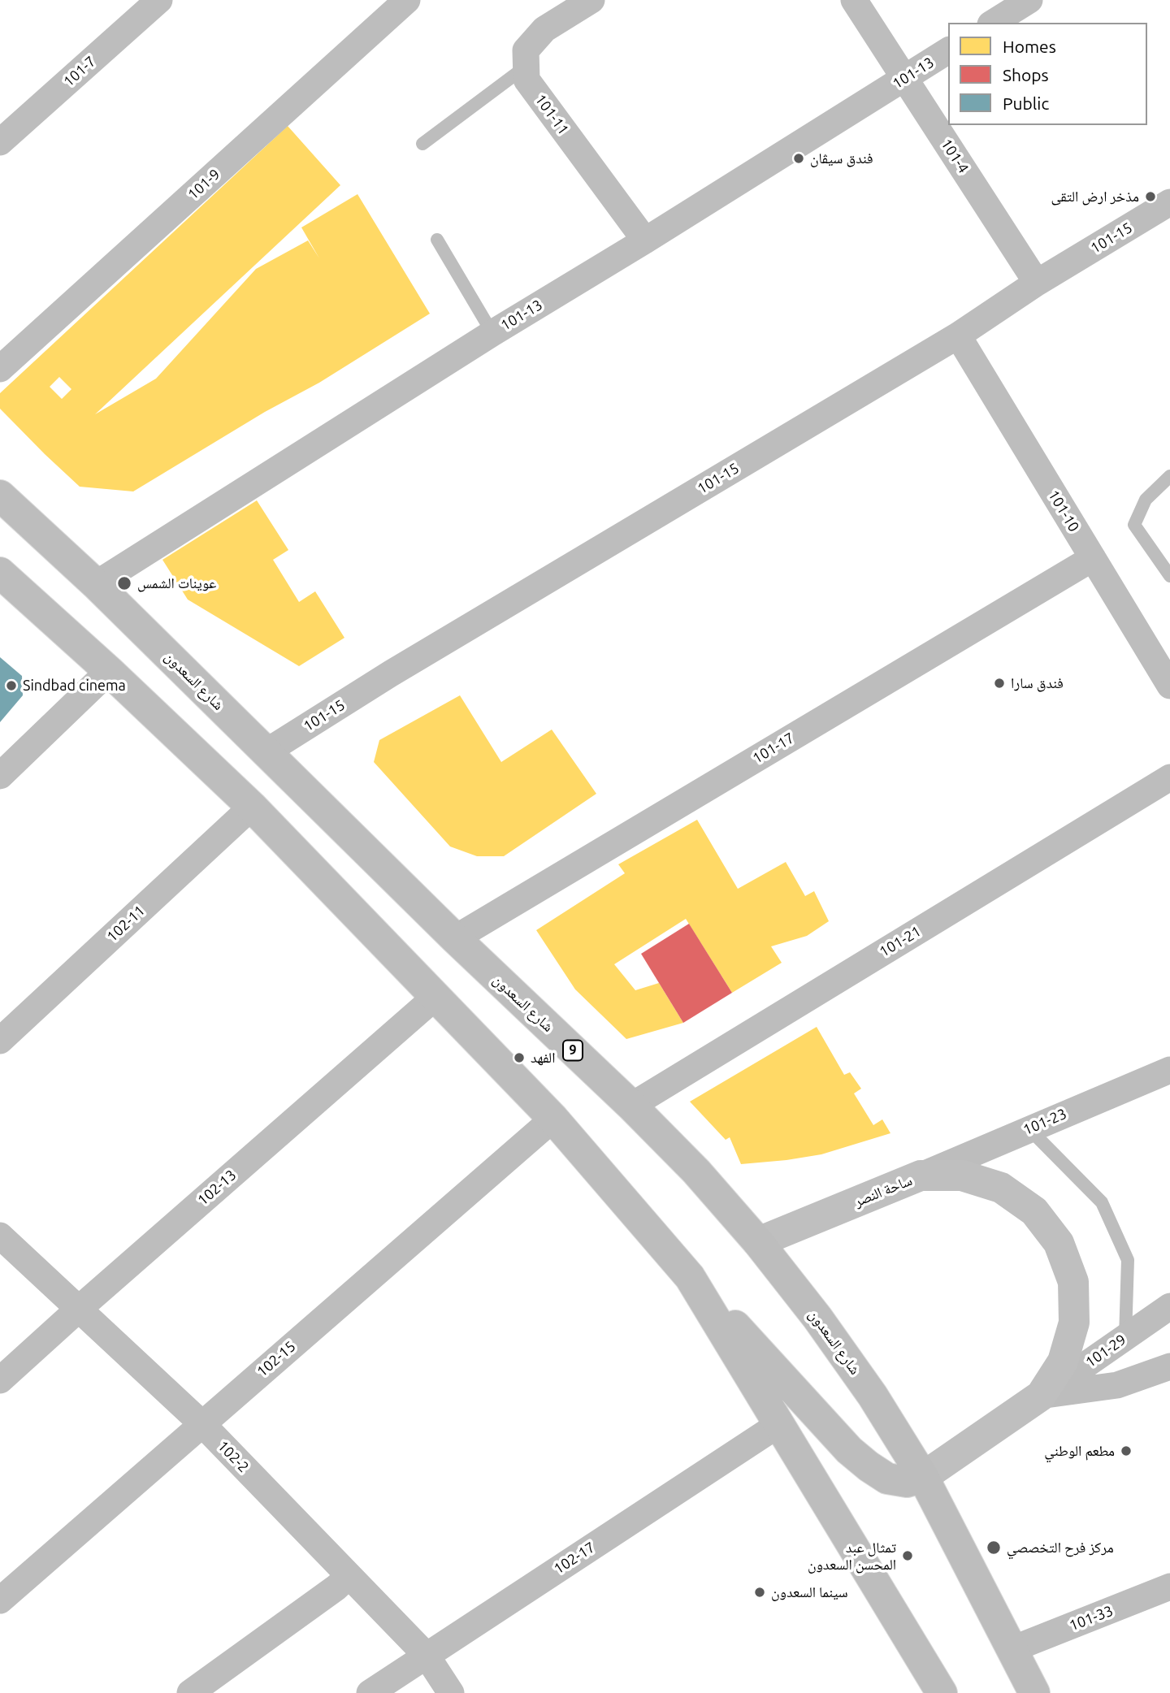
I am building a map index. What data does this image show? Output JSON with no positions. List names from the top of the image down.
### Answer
{
  "streets": {
    "main road": ["شارع السعدون", "9"],
    "street": [
      "101-7",
      "101-13",
      "101-11",
      "101-4",
      "101-9",
      "101-15",
      "101-10",
      "101-17",
      "102-11",
      "101-21",
      "101-23",
      "102-13",
      "ساحة النصر",
      "101-29",
      "102-15",
      "102-2",
      "102-17",
      "101-33"
    ]
  },
  "crossings": [
    ["101-13", "101-11"],
    ["101-13", "101-4"],
    ["101-13", "شارع السعدون"],
    ["101-4", "101-15"],
    ["101-15", "101-10"],
    ["101-15", "شارع السعدون"],
    ["101-10", "101-17"],
    ["شارع السعدون", "101-17"],
    ["شارع السعدون", "101-21"],
    ["شارع السعدون", "ساحة النصر"],
    ["شارع السعدون", "101-33"],
    ["101-23", "ساحة النصر"],
    ["102-13", "102-2"],
    ["ساحة النصر", "101-29"],
    ["102-15", "102-2"],
    ["102-2", "102-17"]
  ],
  "places": [
    "فندق سيڤان",
    "مذخر ارض التقى",
    "عوينات الشمس",
    "فندق سارا",
    "Sindbad cinema",
    "الفهد",
    "مطعم الوطني",
    "مركز فرح التخصصي",
    "تمثال عبد المحسن السعدون",
    "سينما السعدون"
  ],
  "legend": ["Homes", "Shops", "Public"]
}
